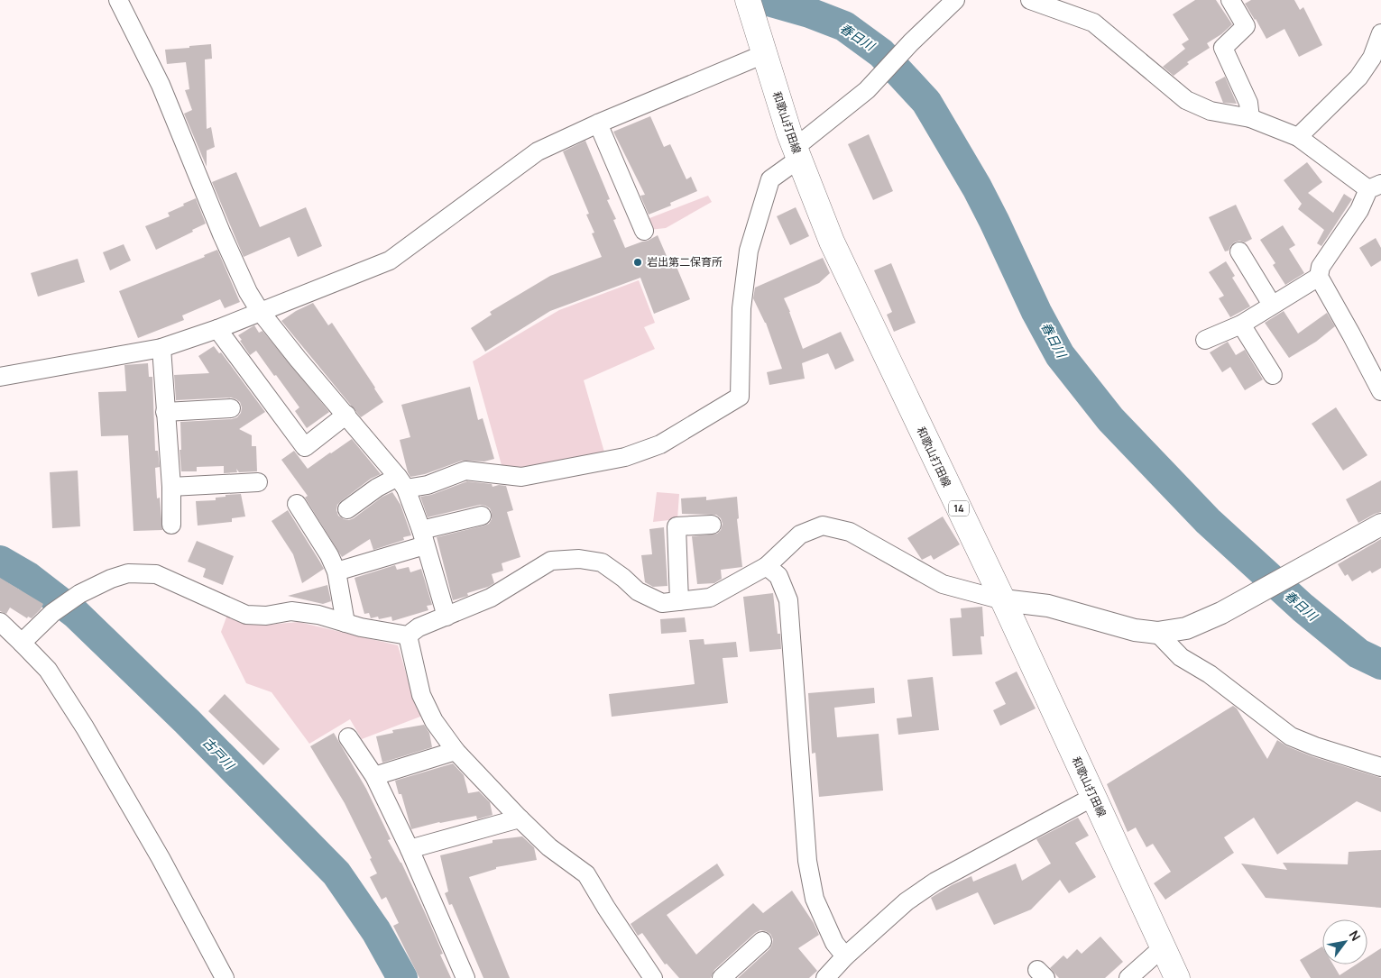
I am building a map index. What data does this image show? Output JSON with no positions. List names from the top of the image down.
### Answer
{
  "streets": {
    "main road": ["和歌山打田線", "14"]
  },
  "water": ["春日川", "古戸川"],
  "places": ["岩出第二保育所"],
  "north": "top right"
}
